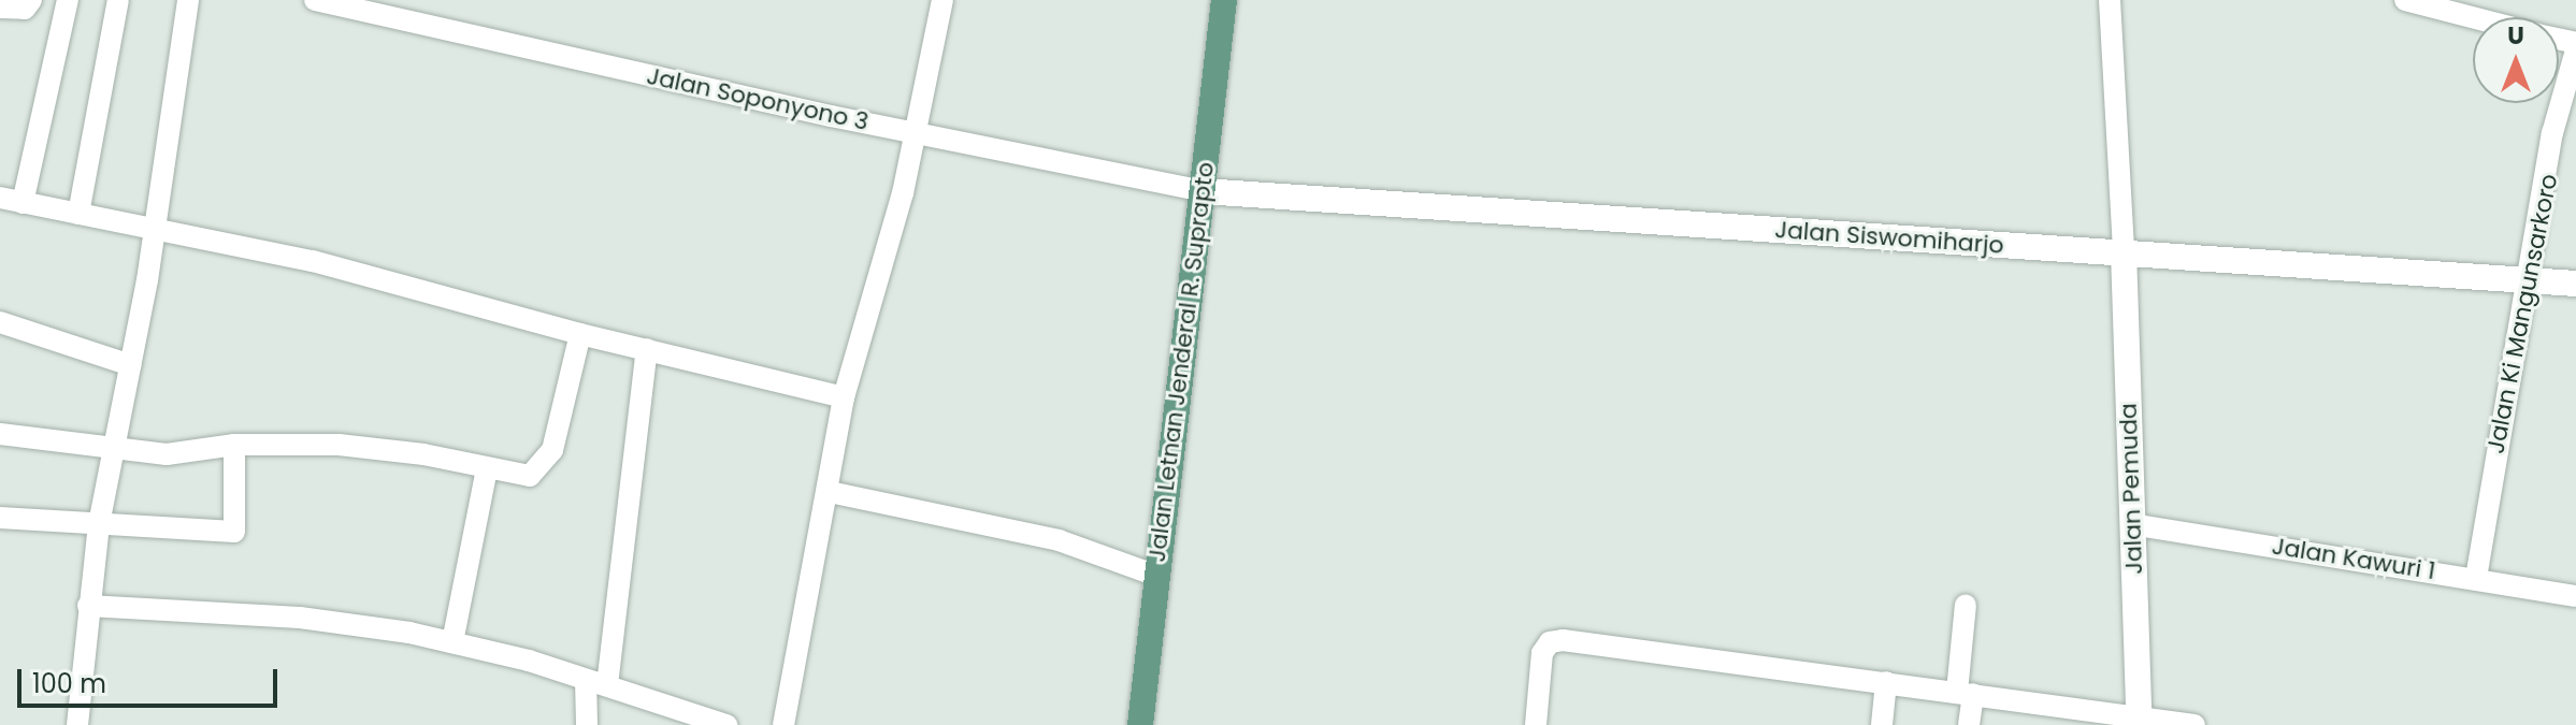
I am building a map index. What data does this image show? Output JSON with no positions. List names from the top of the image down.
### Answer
{
  "streets": {
    "main road": ["Jalan Siswomiharjo", "Jalan Letnan Jenderal R. Suprapto", "Jalan Pemuda"],
    "street": ["Jalan Soponyono 3", "Jalan Ki Mangunsarkoro", "Jalan Kawuri 1"]
  },
  "crossings": [
    ["Jalan Soponyono 3", "Jalan Siswomiharjo"],
    ["Jalan Soponyono 3", "Jalan Letnan Jenderal R. Suprapto"],
    ["Jalan Siswomiharjo", "Jalan Ki Mangunsarkoro"],
    ["Jalan Siswomiharjo", "Jalan Letnan Jenderal R. Suprapto"],
    ["Jalan Siswomiharjo", "Jalan Pemuda"],
    ["Jalan Ki Mangunsarkoro", "Jalan Kawuri 1"],
    ["Jalan Pemuda", "Jalan Kawuri 1"]
  ],
  "scale_bar": "100 m",
  "north": "top"
}
